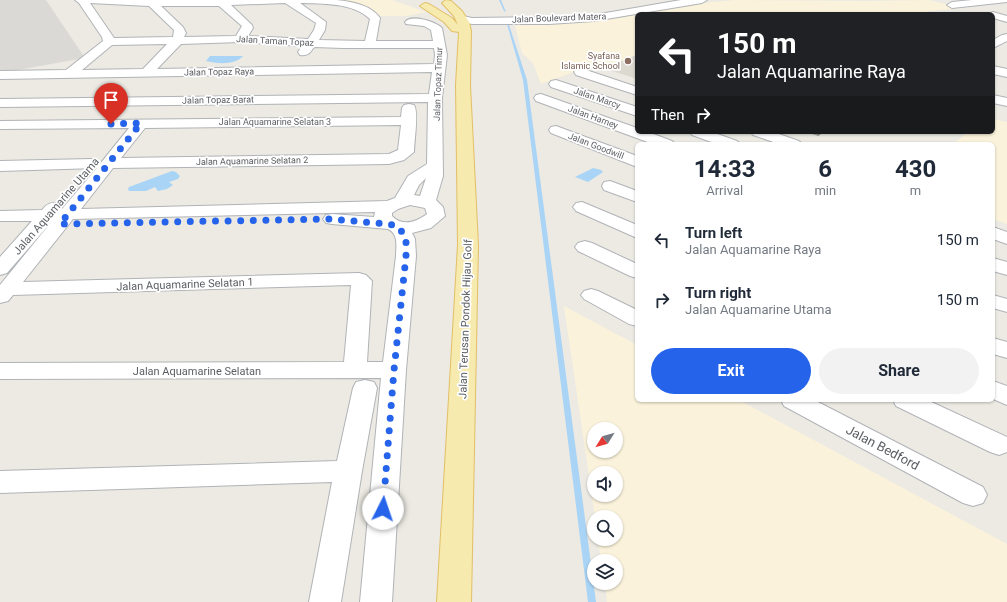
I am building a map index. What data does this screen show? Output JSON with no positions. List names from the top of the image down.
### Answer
{
  "streets": {
    "main road": ["Jalan Terusan Pondok Hijau Golf"],
    "street": [
      "Jalan Boulevard Matera",
      "Jalan Taman Topaz",
      "Jalan Topaz Raya",
      "Jalan Topaz Timur",
      "Jalan Marcy",
      "Jalan Topaz Barat",
      "Jalan Harney",
      "Jalan Aquamarine Selatan 3",
      "Jalan Goodwill",
      "Jalan Aquamarine Selatan 2",
      "Jalan Aquamarine Utama",
      "Jalan Aquamarine Selatan 1",
      "Jalan Aquamarine Selatan",
      "Jalan Bedford"
    ]
  },
  "crossings": [
    ["Jalan Boulevard Matera", "Jalan Terusan Pondok Hijau Golf"],
    ["Jalan Taman Topaz", "Jalan Topaz Timur"],
    ["Jalan Topaz Raya", "Jalan Topaz Timur"],
    ["Jalan Topaz Timur", "Jalan Topaz Barat"],
    ["Jalan Aquamarine Selatan 3", "Jalan Aquamarine Selatan 2"],
    ["Jalan Aquamarine Selatan 3", "Jalan Aquamarine Utama"],
    ["Jalan Aquamarine Selatan 2", "Jalan Aquamarine Utama"],
    ["Jalan Aquamarine Utama", "Jalan Aquamarine Selatan 1"],
    ["Jalan Aquamarine Selatan 1", "Jalan Aquamarine Selatan"]
  ],
  "places": ["Syafana Islamic School"],
  "north": "bottom left",
  "page": {
    "turn": ["150 m", "Jalan Aquamarine Raya"],
    "then": "Then",
    "eta": [
      "14:33",
      "Arrival",
      "6",
      "min",
      "430",
      "m"
    ],
    "list": [
      {
        "name": "Turn left",
        "note": "Jalan Aquamarine Raya",
        "value": "150 m"
      },
      {
        "name": "Turn right",
        "note": "Jalan Aquamarine Utama",
        "value": "150 m"
      }
    ],
    "buttons": ["Exit", "Share"]
  }
}
